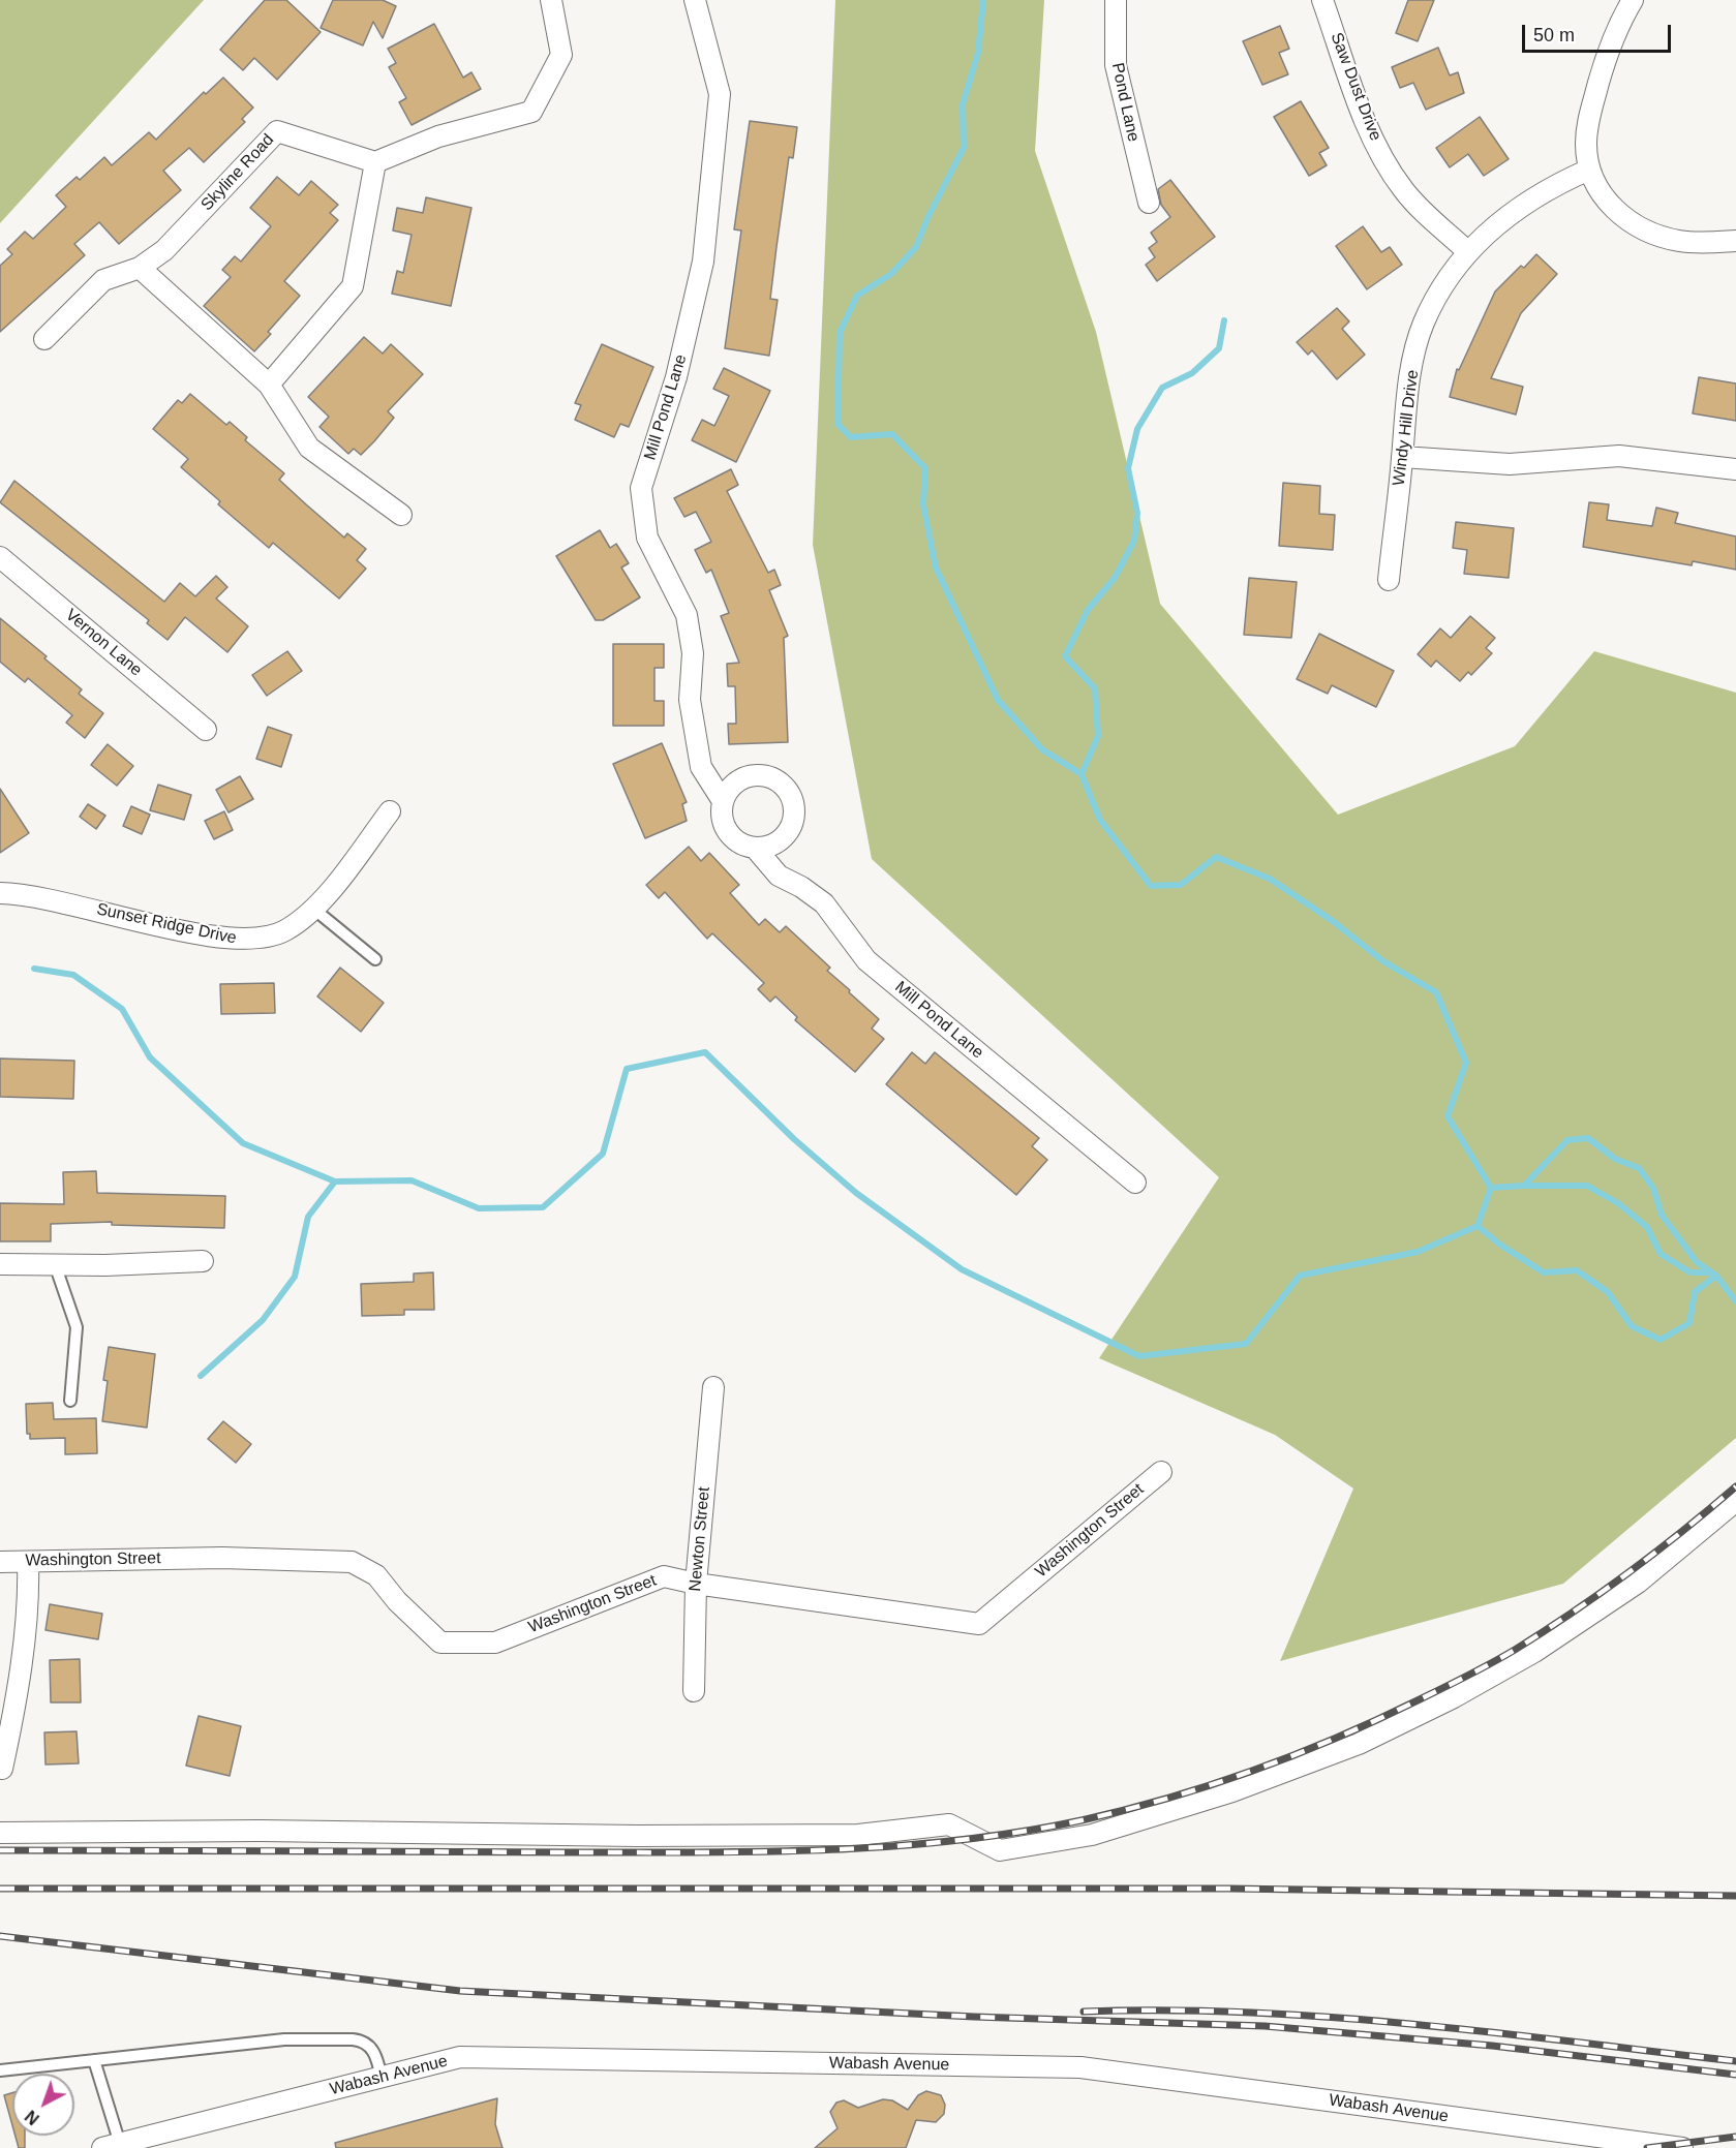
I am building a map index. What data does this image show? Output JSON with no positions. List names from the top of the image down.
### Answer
{
  "streets": {
    "street": [
      "Saw Dust Drive",
      "Pond Lane",
      "Skyline Road",
      "Mill Pond Lane",
      "Windy Hill Drive",
      "Vernon Lane",
      "Sunset Ridge Drive",
      "Washington Street",
      "Newton Street",
      "Wabash Avenue"
    ]
  },
  "crossings": [
    ["Saw Dust Drive", "Windy Hill Drive"],
    ["Washington Street", "Newton Street"]
  ],
  "scale_bar": "50 m",
  "north": "bottom left"
}
